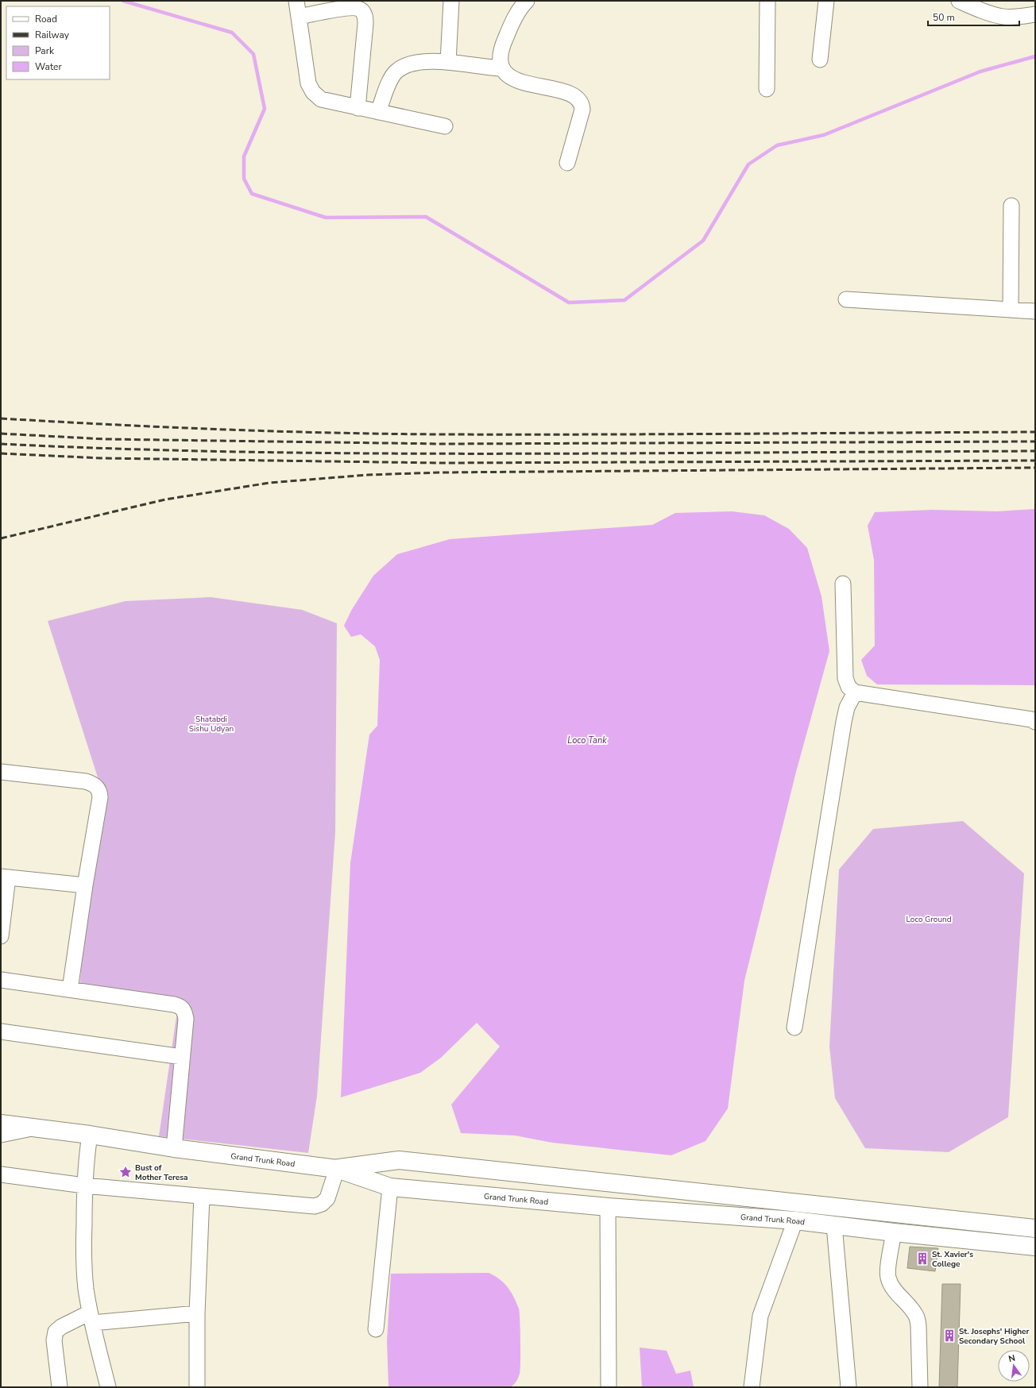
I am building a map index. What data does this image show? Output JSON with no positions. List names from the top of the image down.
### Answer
{
  "streets": {
    "main road": ["Grand Trunk Road"]
  },
  "water": ["Loco Tank"],
  "parks": ["Shatabdi Sishu Udyan", "Loco Ground"],
  "places": {
    "place": ["Bust of Mother Teresa"],
    "building": ["St. Xavier's College", "St. Josephs' Higher Secondary School"]
  },
  "legend": [
    "Road",
    "Railway",
    "Park",
    "Water"
  ],
  "scale_bar": "50 m",
  "north": "top"
}
